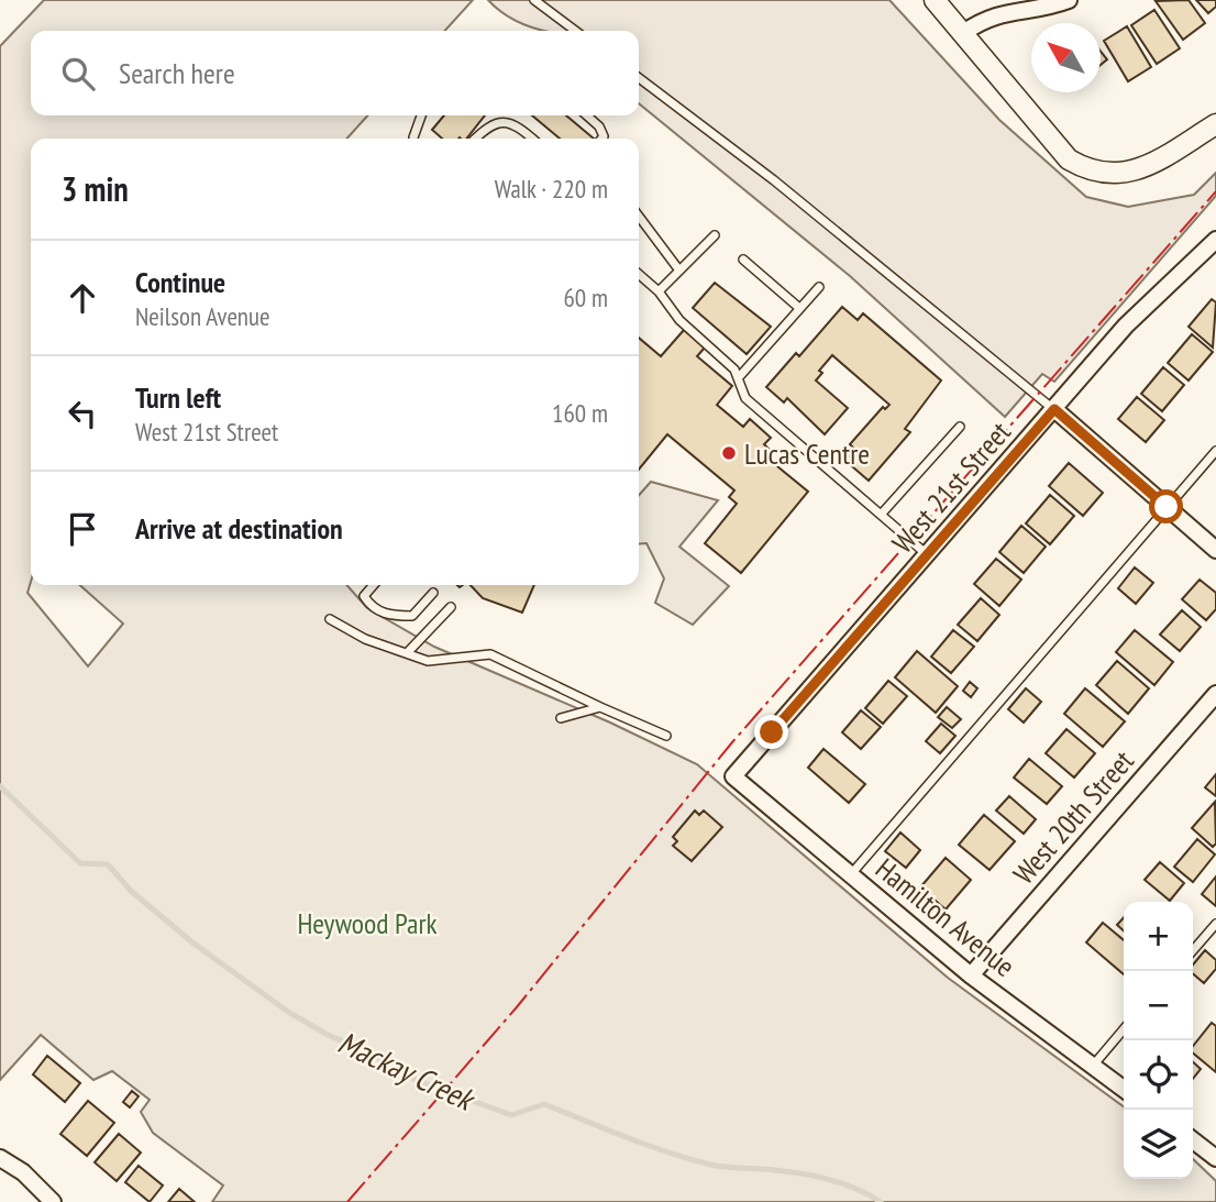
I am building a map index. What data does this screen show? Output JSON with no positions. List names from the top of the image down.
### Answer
{
  "streets": {
    "street": ["West 21st Street", "West 20th Street", "Hamilton Avenue"]
  },
  "crossings": [
    ["West 21st Street", "Hamilton Avenue"],
    ["West 20th Street", "Hamilton Avenue"]
  ],
  "water": ["Mackay Creek"],
  "parks": ["Heywood Park"],
  "places": ["Lucas Centre"],
  "north": "top left",
  "page": {
    "search": "Search here",
    "heading": ["3 min", "Walk · 220 m"],
    "list": [
      ["Continue", "Neilson Avenue", "60 m"],
      ["Turn left", "West 21st Street", "160 m"],
      "Arrive at destination"
    ],
    "map_buttons": ["+", "−"]
  }
}
